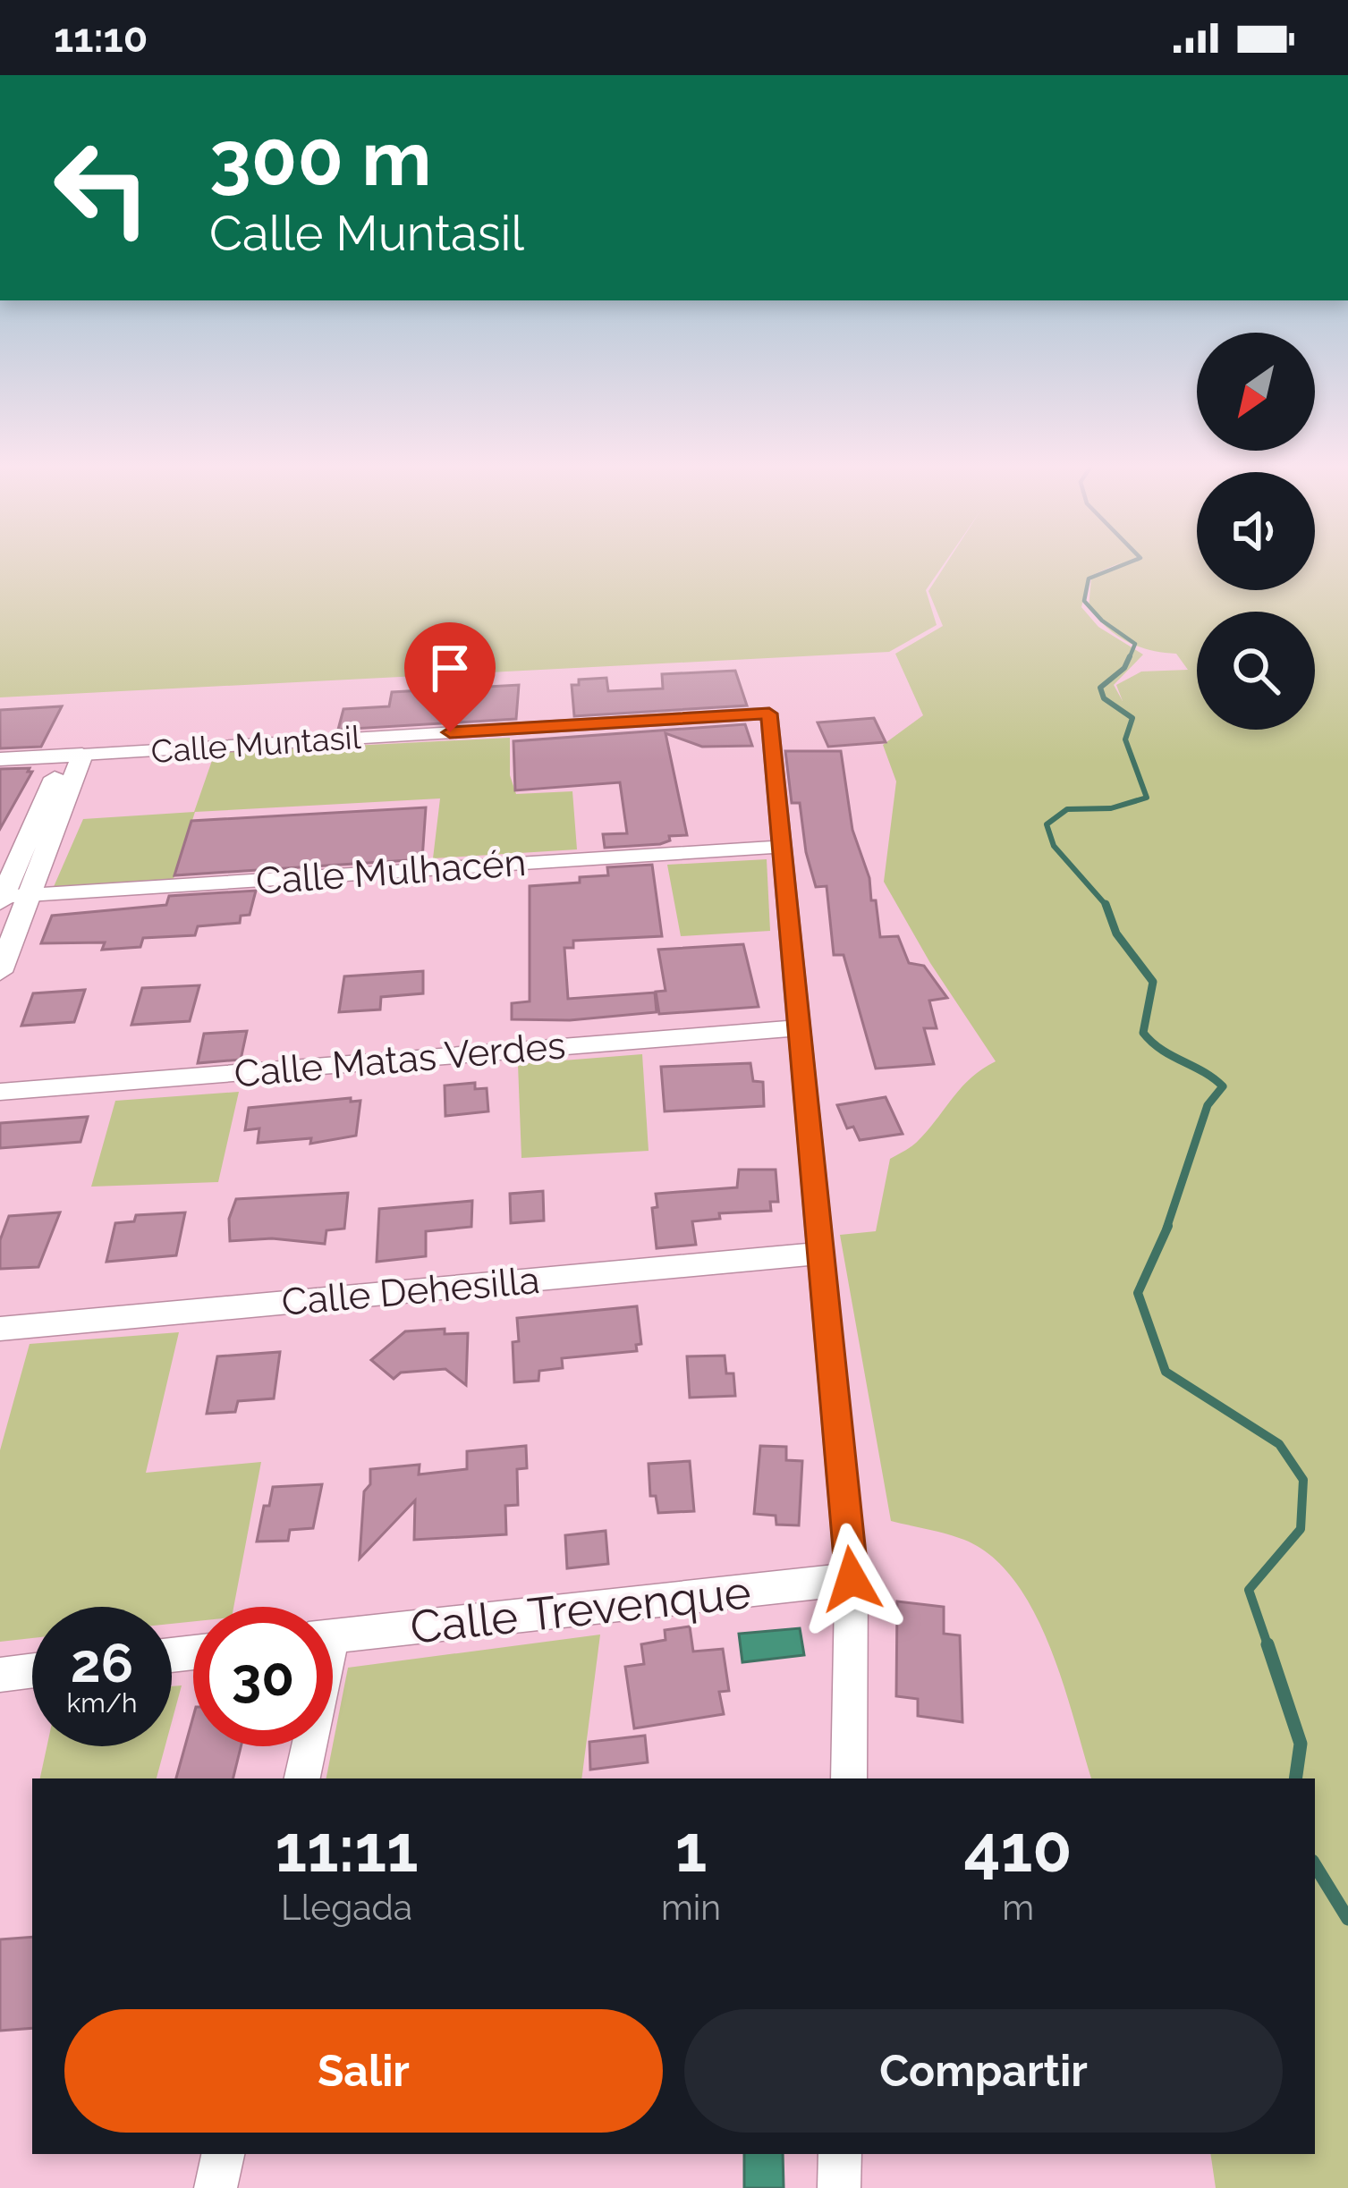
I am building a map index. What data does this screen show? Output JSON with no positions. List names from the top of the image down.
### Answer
{
  "streets": {
    "street": [
      "Calle Muntasil",
      "Calle Mulhacén",
      "Calle Matas Verdes",
      "Calle Dehesilla",
      "Calle Trevenque"
    ]
  },
  "crossings": [
    ["Calle Muntasil", "Calle Mulhacén"]
  ],
  "north": "bottom left",
  "page": {
    "status": "11:10",
    "turn": ["300 m", "Calle Muntasil"],
    "speed": "26 km/h",
    "limit": "30",
    "eta": [
      "11:11",
      "Llegada",
      "1",
      "min",
      "410",
      "m"
    ],
    "buttons": ["Salir", "Compartir"]
  }
}
